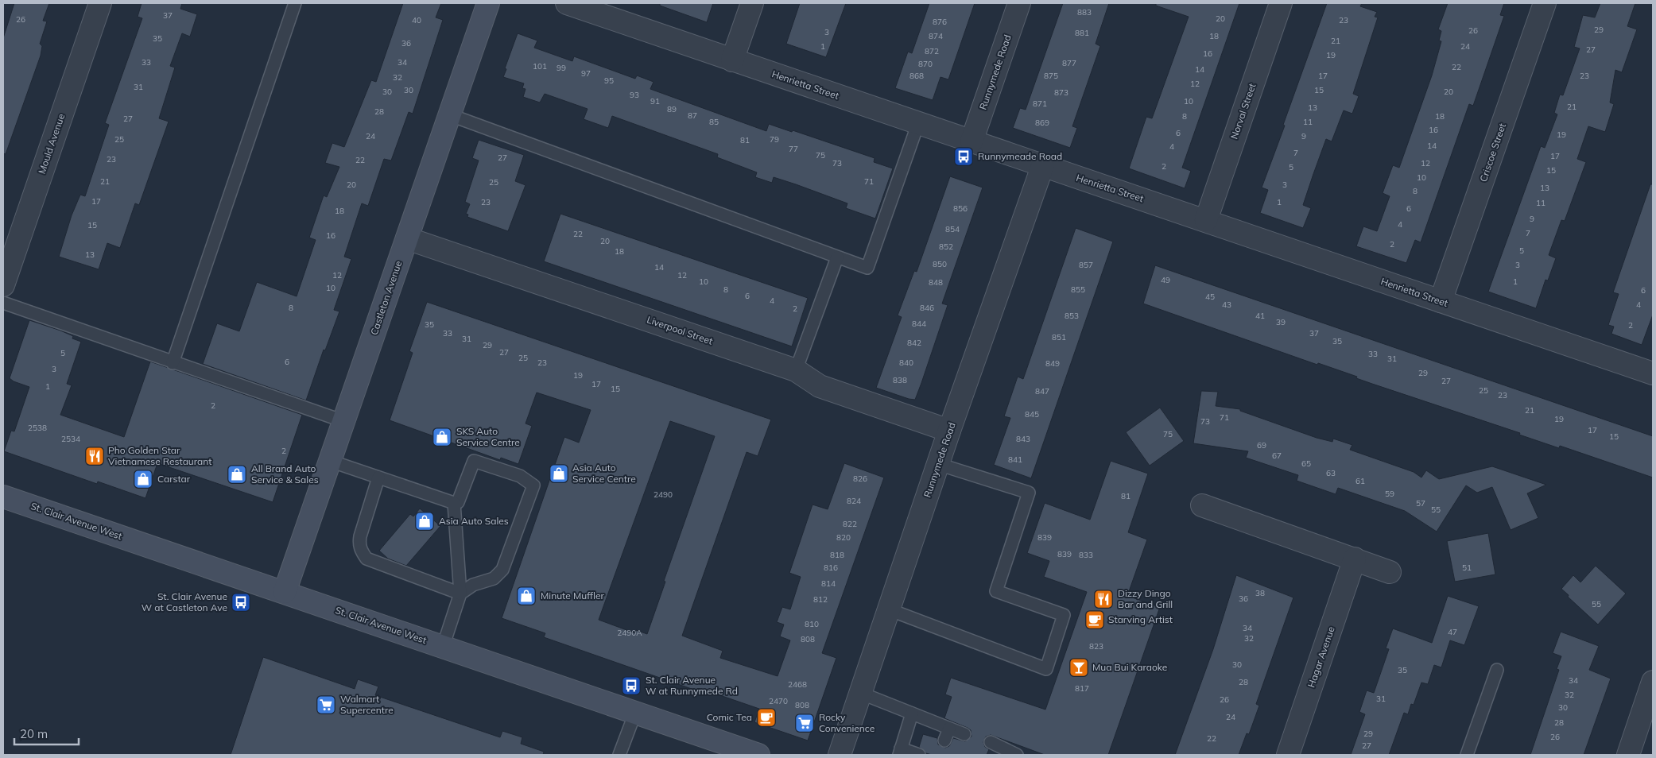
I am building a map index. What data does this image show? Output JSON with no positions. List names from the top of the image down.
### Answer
{
  "streets": {
    "main road": ["Castleton Avenue", "St. Clair Avenue West"],
    "street": [
      "Runnymede Road",
      "Henrietta Street",
      "Norval Street",
      "Mould Avenue",
      "Criscoe Street",
      "Liverpool Street",
      "Hagar Avenue"
    ]
  },
  "crossings": [
    ["Runnymede Road", "Henrietta Street"],
    ["Runnymede Road", "Liverpool Street"],
    ["Henrietta Street", "Norval Street"],
    ["Henrietta Street", "Criscoe Street"],
    ["Castleton Avenue", "Liverpool Street"],
    ["Castleton Avenue", "St. Clair Avenue West"]
  ],
  "places": {
    "bus stop": ["Runnymeade Road", "St. Clair Avenue W at Castleton Ave", "St. Clair Avenue W at Runnymede Rd"],
    "shop": [
      "SKS Auto Service Centre",
      "Asia Auto Service Centre",
      "All Brand Auto Service & Sales",
      "Carstar",
      "Asia Auto Sales",
      "Minute Muffler"
    ],
    "restaurant": ["Pho Golden Star Vietnamese Restaurant", "Dizzy Dingo Bar and Grill"],
    "cafe": ["Starving Artist", "Comic Tea"],
    "bar": ["Mua Bui Karaoke"],
    "supermarket": ["Walmart Supercentre", "Rocky Convenience"]
  },
  "house_numbers": [
    "883",
    "37",
    "20",
    "26",
    "40",
    "23",
    "876",
    "29",
    "26",
    "3",
    "881",
    "874",
    "18",
    "35",
    "21",
    "36",
    "1",
    "24",
    "27",
    "872",
    "16",
    "19",
    "33",
    "34",
    "877",
    "870",
    "101",
    "22",
    "99",
    "14",
    "97",
    "868",
    "875",
    "17",
    "23",
    "32",
    "95",
    "12",
    "31",
    "30",
    "15",
    "30",
    "20",
    "873",
    "93",
    "91",
    "10",
    "871",
    "21",
    "13",
    "89",
    "28",
    "87",
    "8",
    "18",
    "27",
    "85",
    "11",
    "869",
    "16",
    "6",
    "19",
    "24",
    "9",
    "25",
    "79",
    "81",
    "14",
    "4",
    "77",
    "7",
    "75",
    "17",
    "27",
    "23",
    "22",
    "73",
    "12",
    "2",
    "5",
    "15",
    "10",
    "21",
    "71",
    "25",
    "20",
    "3",
    "13",
    "8",
    "17",
    "23",
    "1",
    "11",
    "856",
    "6",
    "18",
    "9",
    "4",
    "15",
    "854",
    "7",
    "22",
    "16",
    "20",
    "2",
    "852",
    "5",
    "18",
    "13",
    "850",
    "857",
    "3",
    "14",
    "12",
    "12",
    "49",
    "10",
    "1",
    "848",
    "10",
    "8",
    "855",
    "6",
    "6",
    "45",
    "4",
    "43",
    "4",
    "8",
    "846",
    "2",
    "853",
    "41",
    "39",
    "844",
    "35",
    "2",
    "33",
    "37",
    "851",
    "31",
    "35",
    "842",
    "29",
    "27",
    "5",
    "33",
    "25",
    "31",
    "6",
    "23",
    "840",
    "849",
    "3",
    "29",
    "19",
    "838",
    "27",
    "17",
    "1",
    "15",
    "25",
    "847",
    "23",
    "2",
    "21",
    "845",
    "71",
    "19",
    "73",
    "2538",
    "17",
    "75",
    "15",
    "2534",
    "843",
    "69",
    "2",
    "67",
    "841",
    "65",
    "63",
    "826",
    "61",
    "59",
    "2490",
    "81",
    "824",
    "57",
    "55",
    "822",
    "820",
    "839",
    "839",
    "818",
    "833",
    "816",
    "51",
    "814",
    "38",
    "36",
    "812",
    "55",
    "810",
    "34",
    "47",
    "2490A",
    "32",
    "808",
    "823",
    "30",
    "35",
    "34",
    "28",
    "2468",
    "817",
    "32",
    "31",
    "26",
    "2470",
    "808",
    "30",
    "24",
    "28",
    "29",
    "26",
    "22",
    "27"
  ],
  "scale_bar": "20 m"
}
